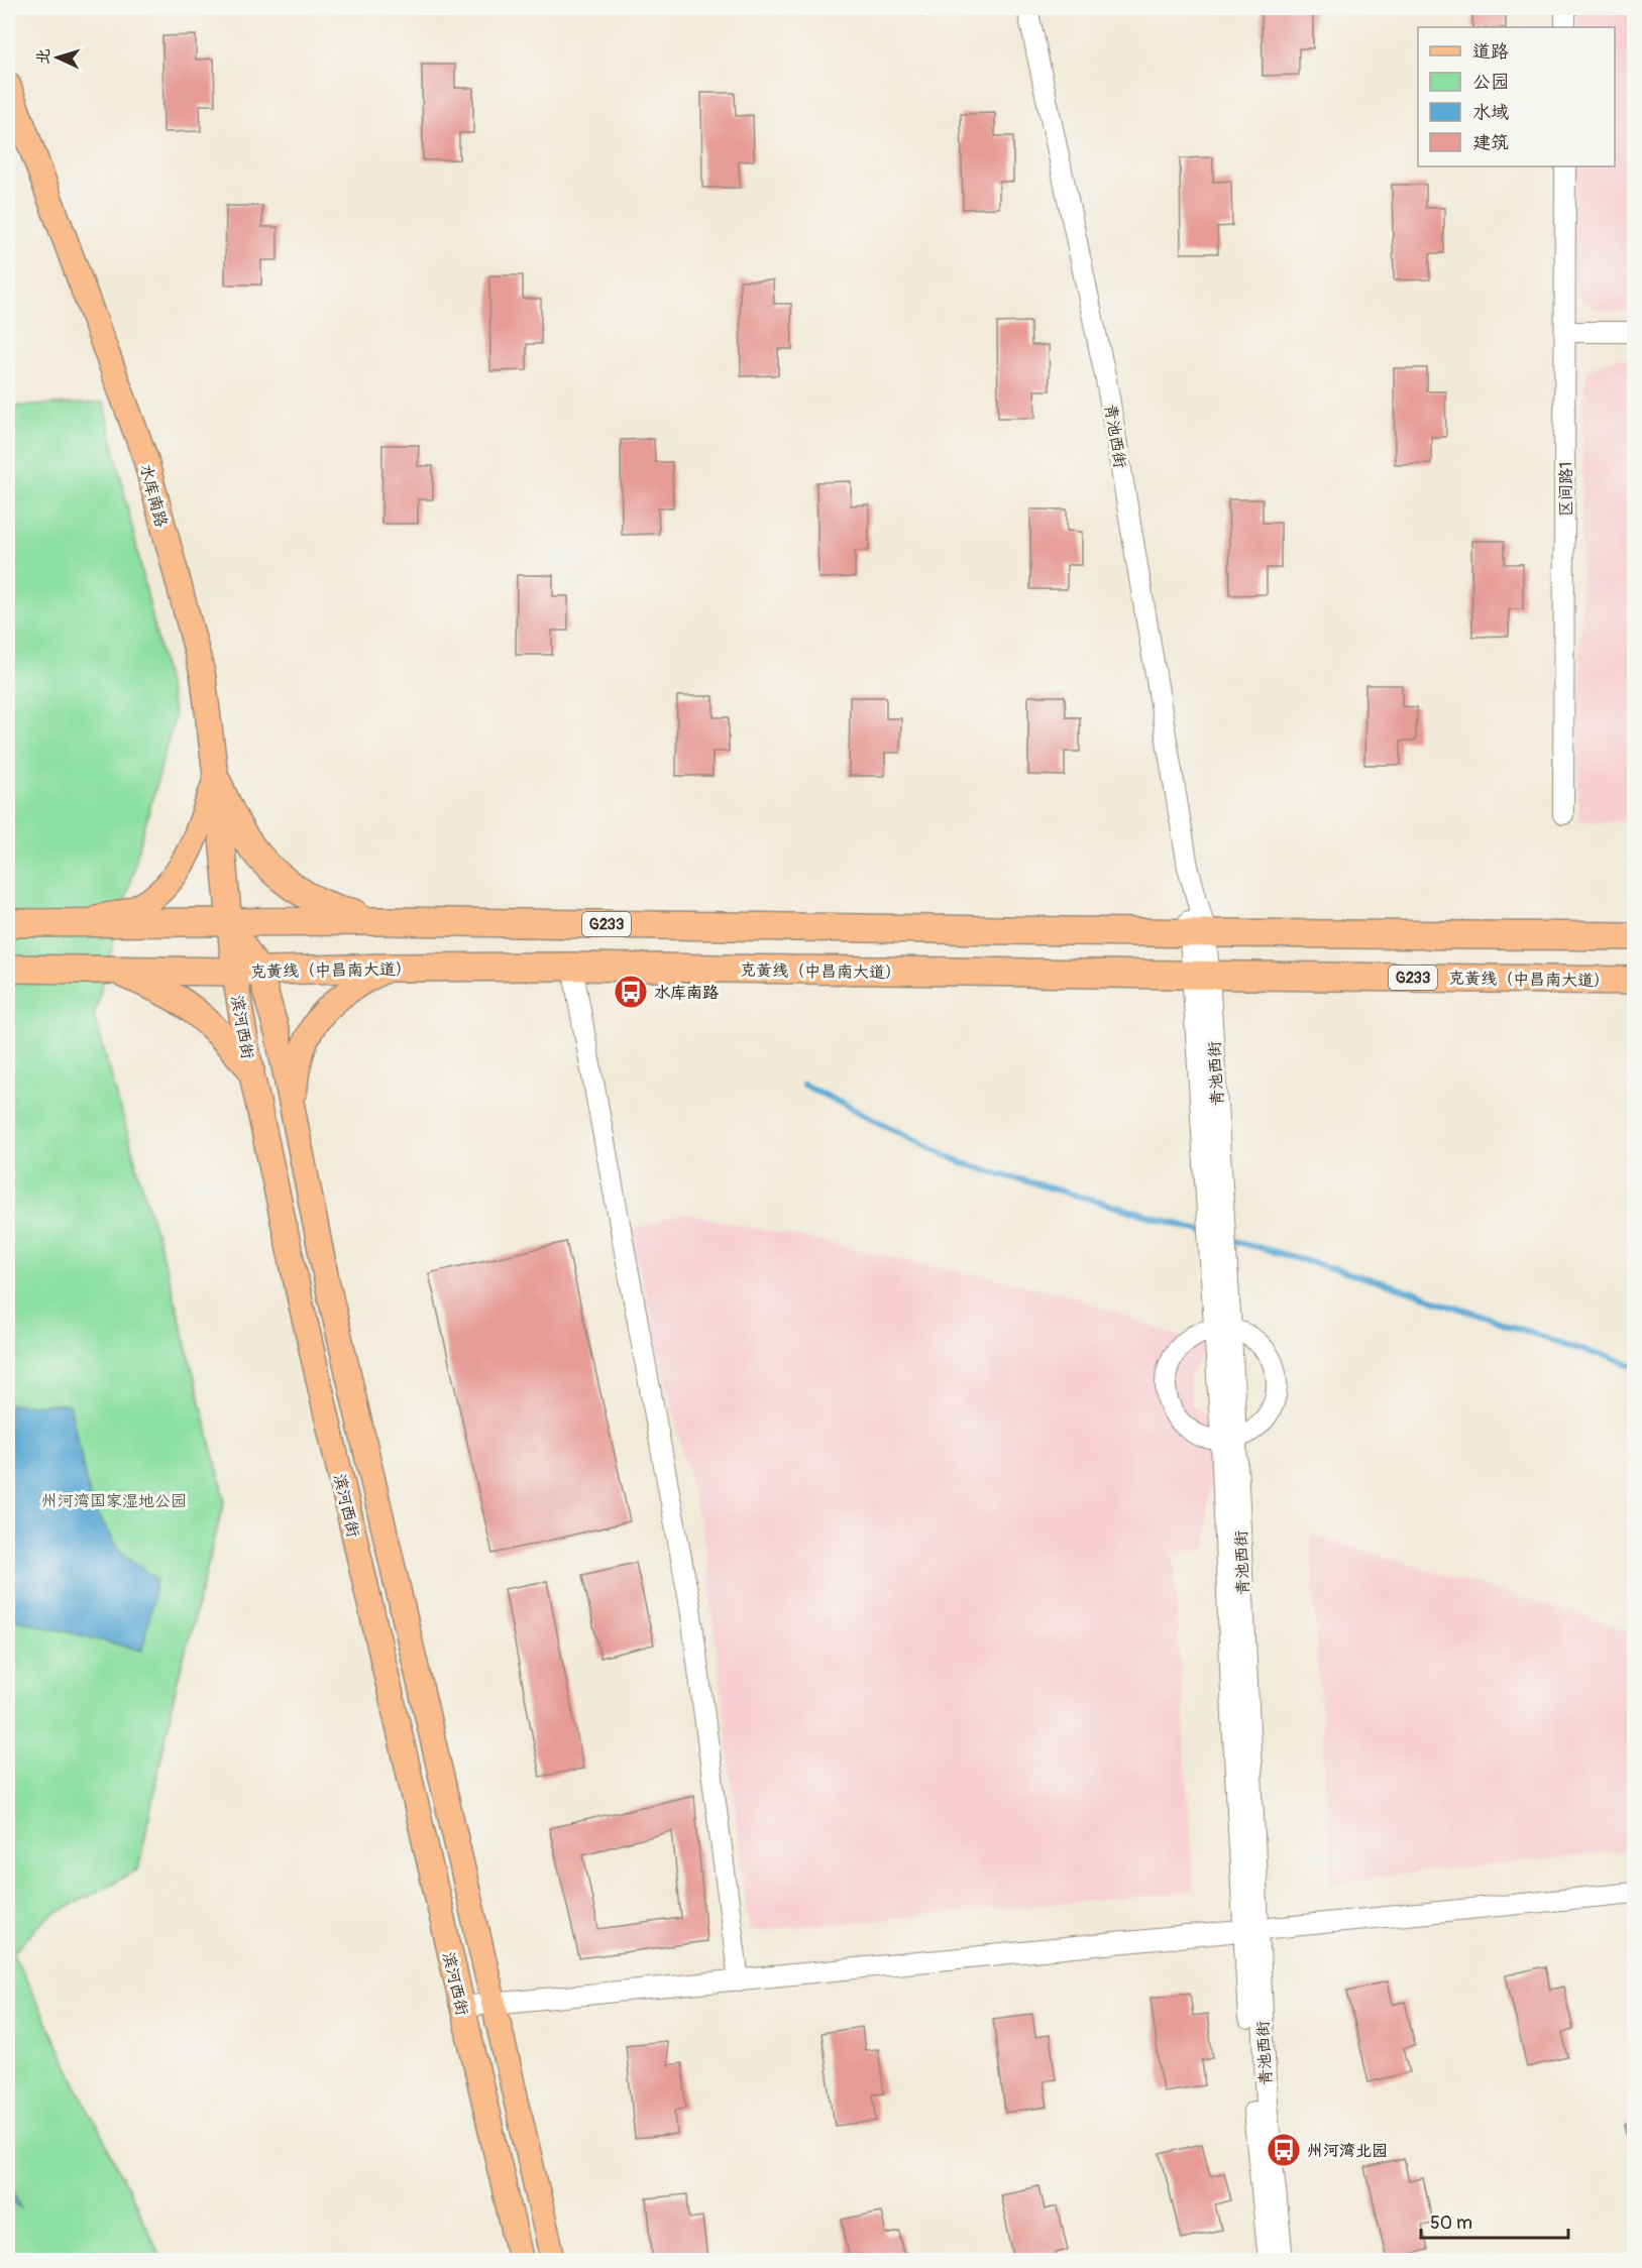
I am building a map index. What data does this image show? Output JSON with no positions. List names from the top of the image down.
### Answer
{
  "streets": {
    "highway": ["G233", "克黄线（中昌南大道）"],
    "main road": ["水库南路", "滨河西街"],
    "street": ["青池西街", "区间路1"]
  },
  "crossings": [
    ["青池西街", "G233"],
    ["青池西街", "克黄线（中昌南大道）"],
    ["水库南路", "G233"],
    ["水库南路", "滨河西街"],
    ["G233", "滨河西街"],
    ["克黄线（中昌南大道）", "滨河西街"]
  ],
  "parks": ["州河湾国家湿地公园"],
  "places": {
    "bus stop": ["水库南路", "州河湾北园"]
  },
  "legend": [
    "道路",
    "公园",
    "水域",
    "建筑"
  ],
  "scale_bar": "50 m",
  "north": "left"
}
